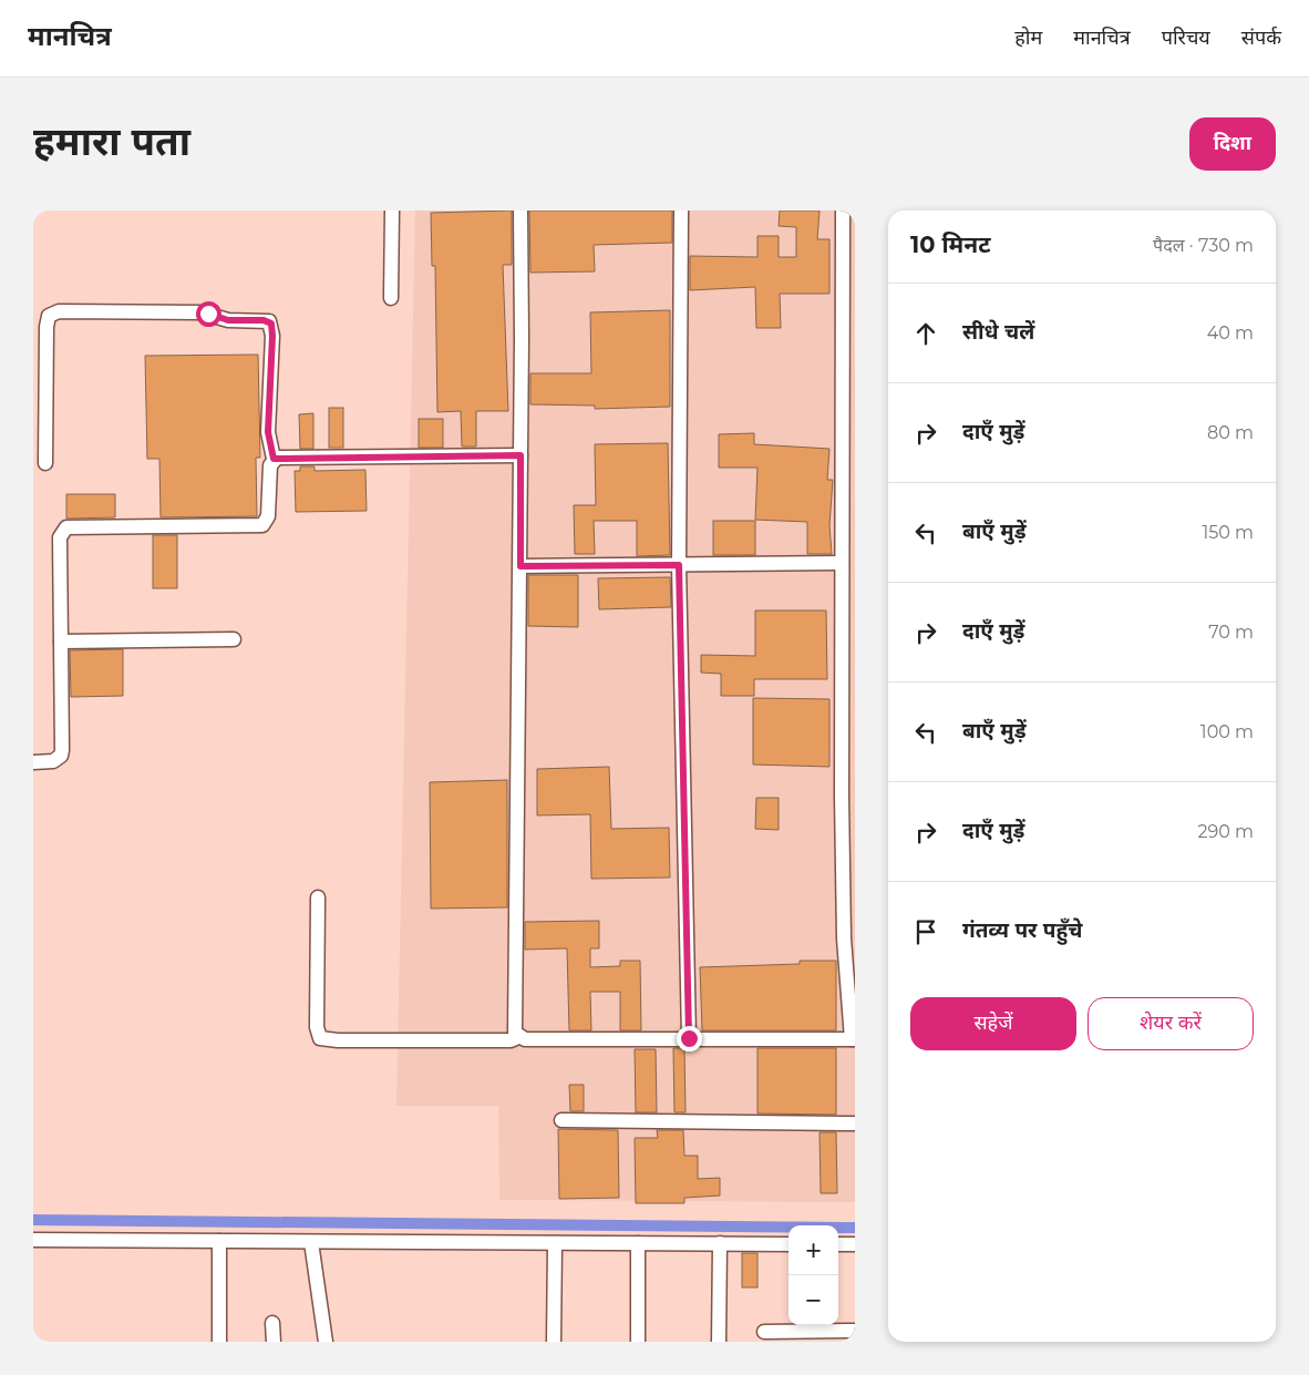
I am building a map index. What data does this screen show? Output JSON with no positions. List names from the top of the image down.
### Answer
{
  "page": {
    "header": "मानचित्र",
    "nav": [
      "होम",
      "मानचित्र",
      "परिचय",
      "संपर्क"
    ],
    "title": "हमारा पता",
    "buttons": [
      "दिशा",
      ["सहेजें", "शेयर करें"]
    ],
    "heading": ["10 मिनट", "पैदल · 730 m"],
    "list": [
      ["सीधे चलें", "40 m"],
      ["दाएँ मुड़ें", "80 m"],
      ["बाएँ मुड़ें", "150 m"],
      ["दाएँ मुड़ें", "70 m"],
      ["बाएँ मुड़ें", "100 m"],
      ["दाएँ मुड़ें", "290 m"],
      "गंतव्य पर पहुँचे"
    ],
    "map_buttons": ["+", "−"]
  }
}
